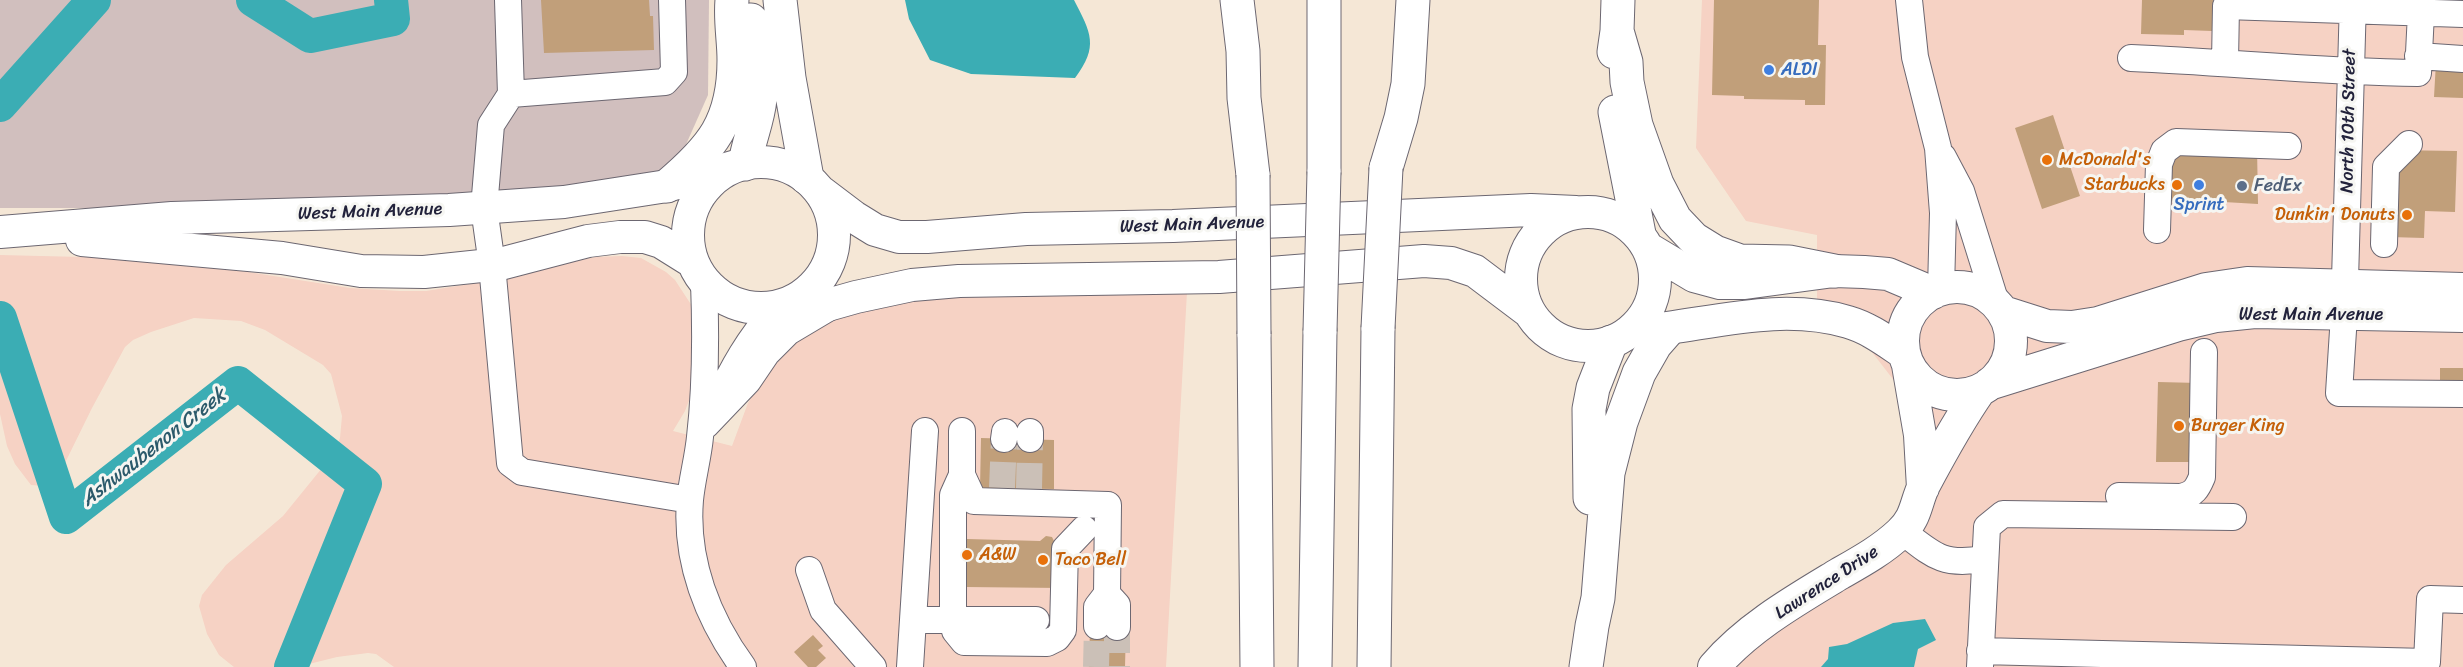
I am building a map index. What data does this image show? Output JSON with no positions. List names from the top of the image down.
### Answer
{
  "streets": {
    "main road": ["West Main Avenue", "Lawrence Drive"],
    "street": ["North 10th Street"]
  },
  "crossings": [
    ["North 10th Street", "West Main Avenue"],
    ["West Main Avenue", "Lawrence Drive"]
  ],
  "water": ["Ashwaubenon Creek"],
  "places": [
    "ALDI",
    "McDonald's",
    "Starbucks",
    "Sprint",
    "FedEx",
    "Dunkin' Donuts",
    "Burger King",
    "A&W",
    "Taco Bell"
  ]
}
